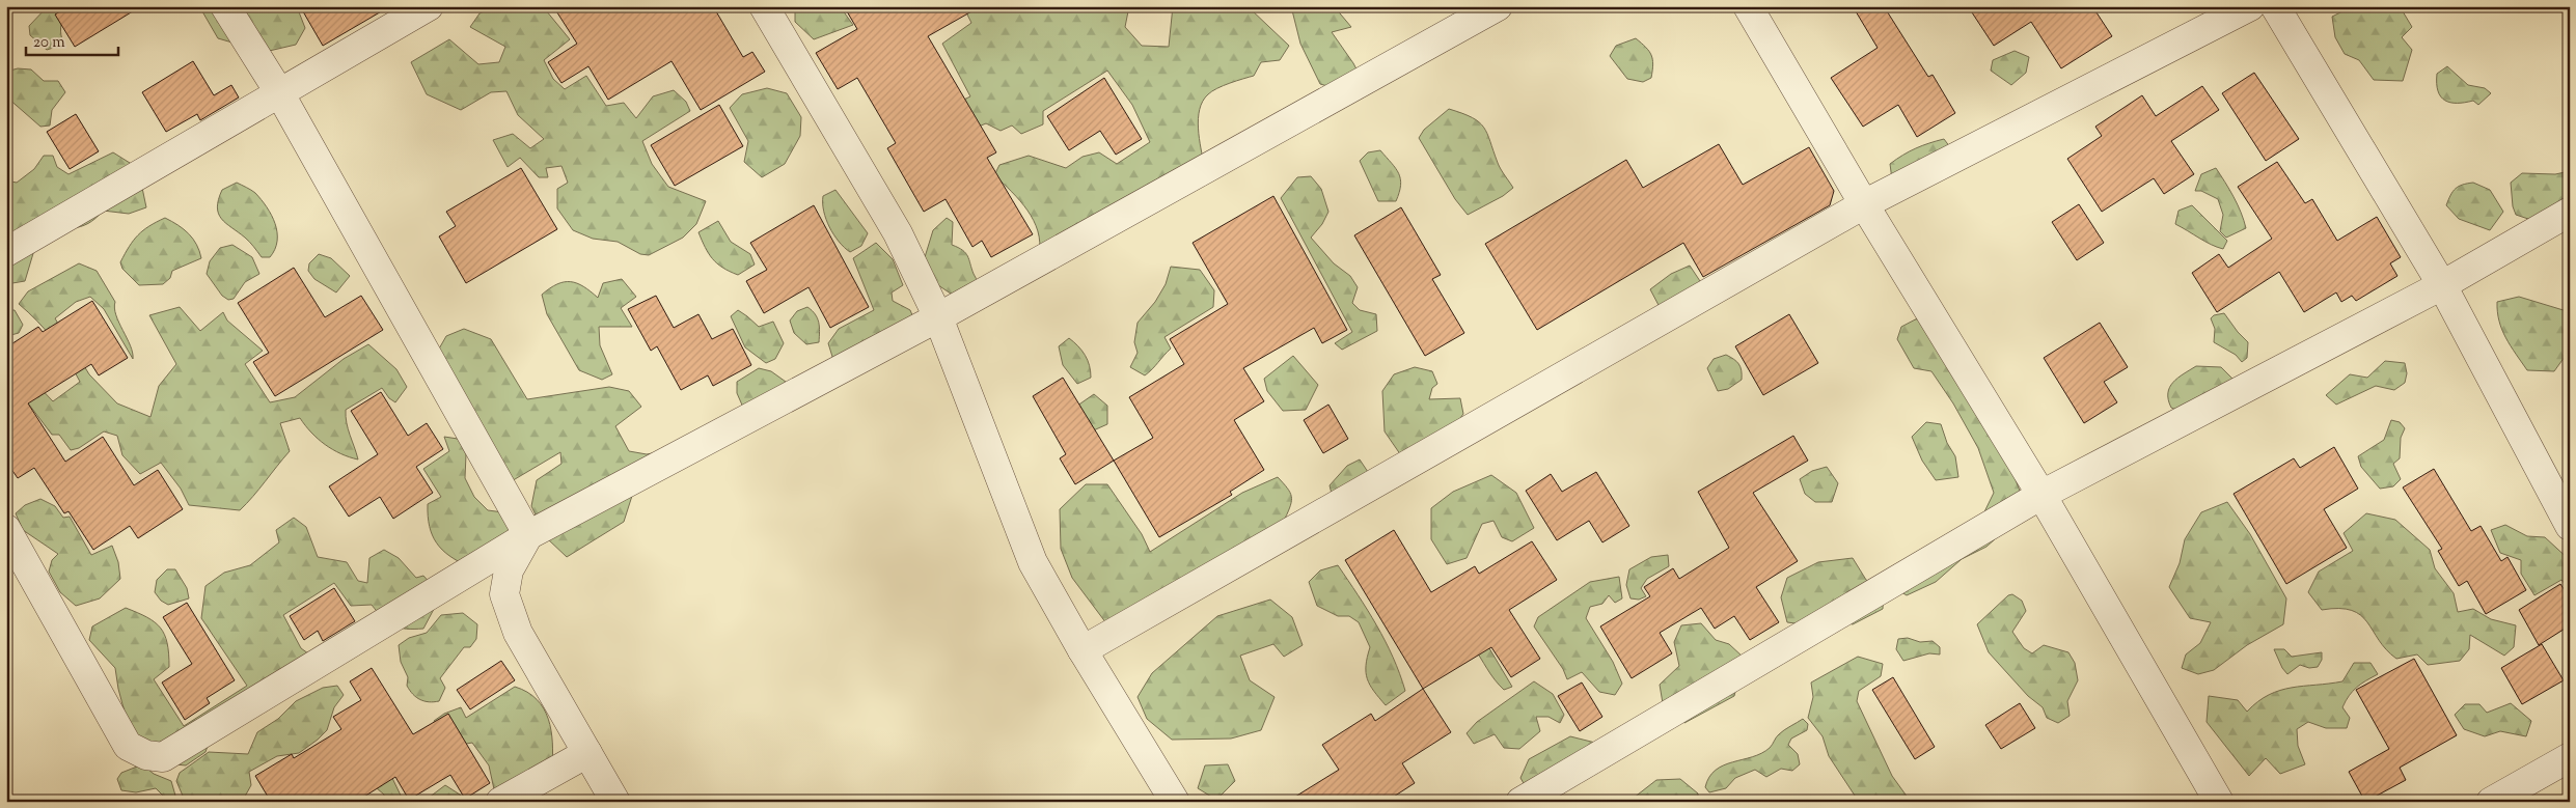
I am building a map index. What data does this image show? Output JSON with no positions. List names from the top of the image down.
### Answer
{
  "scale_bar": "20 m"
}
